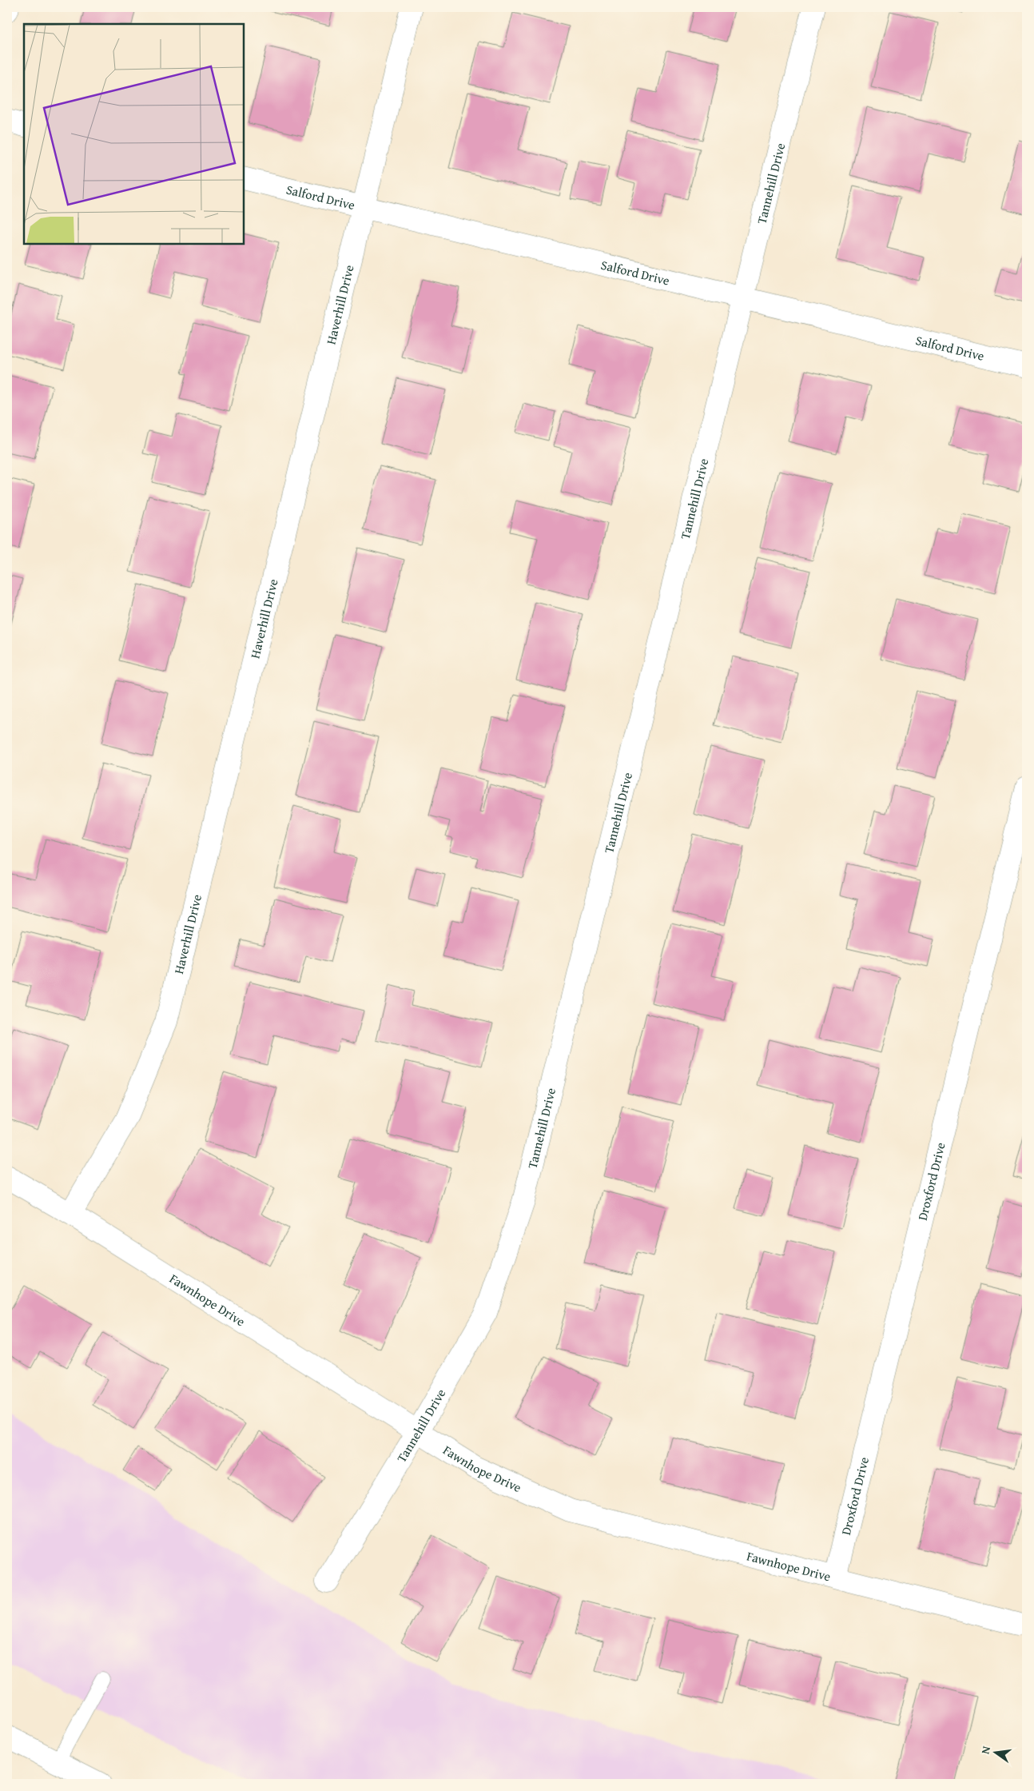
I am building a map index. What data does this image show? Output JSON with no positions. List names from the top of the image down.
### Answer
{
  "streets": {
    "street": [
      "Tannehill Drive",
      "Salford Drive",
      "Haverhill Drive",
      "Droxford Drive",
      "Fawnhope Drive"
    ]
  },
  "crossings": [
    ["Tannehill Drive", "Salford Drive"],
    ["Tannehill Drive", "Fawnhope Drive"],
    ["Salford Drive", "Haverhill Drive"],
    ["Haverhill Drive", "Fawnhope Drive"],
    ["Droxford Drive", "Fawnhope Drive"]
  ],
  "north": "left"
}
